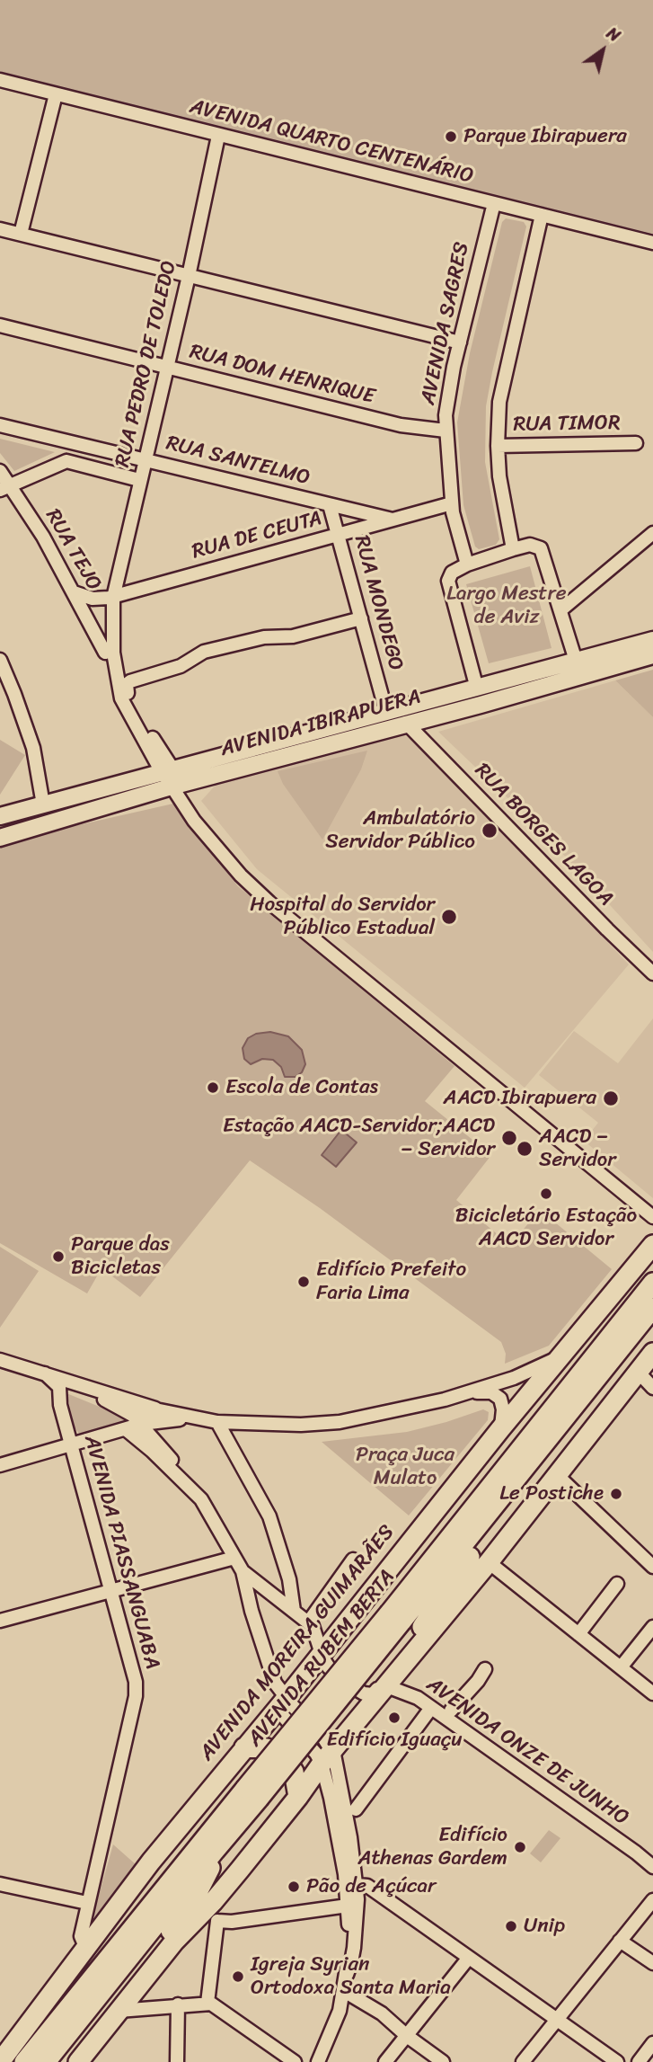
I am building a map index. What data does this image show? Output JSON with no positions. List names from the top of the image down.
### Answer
{
  "streets": {
    "highway": ["AVENIDA MOREIRA GUIMARÃES", "AVENIDA RUBEM BERTA"],
    "main road": ["AVENIDA IBIRAPUERA"],
    "street": [
      "AVENIDA QUARTO CENTENÁRIO",
      "AVENIDA SAGRES",
      "RUA PEDRO DE TOLEDO",
      "RUA DOM HENRIQUE",
      "RUA TIMOR",
      "RUA SANTELMO",
      "RUA DE CEUTA",
      "RUA TEJO",
      "RUA MONDEGO",
      "RUA BORGES LAGOA",
      "AVENIDA PIASSANGUABA",
      "AVENIDA ONZE DE JUNHO"
    ]
  },
  "crossings": [
    ["AVENIDA QUARTO CENTENÁRIO", "AVENIDA SAGRES"],
    ["AVENIDA QUARTO CENTENÁRIO", "RUA PEDRO DE TOLEDO"],
    ["AVENIDA SAGRES", "RUA DOM HENRIQUE"],
    ["AVENIDA SAGRES", "RUA DE CEUTA"],
    ["RUA PEDRO DE TOLEDO", "RUA DOM HENRIQUE"],
    ["RUA PEDRO DE TOLEDO", "RUA SANTELMO"],
    ["RUA PEDRO DE TOLEDO", "RUA DE CEUTA"],
    ["RUA PEDRO DE TOLEDO", "RUA TEJO"],
    ["RUA PEDRO DE TOLEDO", "AVENIDA IBIRAPUERA"],
    ["RUA SANTELMO", "RUA DE CEUTA"],
    ["RUA SANTELMO", "RUA MONDEGO"],
    ["RUA DE CEUTA", "RUA TEJO"],
    ["RUA DE CEUTA", "RUA MONDEGO"],
    ["RUA MONDEGO", "AVENIDA IBIRAPUERA"],
    ["AVENIDA IBIRAPUERA", "RUA BORGES LAGOA"],
    ["AVENIDA PIASSANGUABA", "AVENIDA MOREIRA GUIMARÃES"],
    ["AVENIDA MOREIRA GUIMARÃES", "AVENIDA ONZE DE JUNHO"]
  ],
  "parks": ["Largo Mestre de Aviz", "Praça Juca Mulato"],
  "places": [
    "Parque Ibirapuera",
    "Ambulatório Servidor Público",
    "Hospital do Servidor Público Estadual",
    "Escola de Contas",
    "AACD Ibirapuera",
    "Estação AACD-Servidor;AACD – Servidor",
    "AACD – Servidor",
    "Bicicletário Estação AACD Servidor",
    "Parque das Bicicletas",
    "Edifício Prefeito Faria Lima",
    "Le Postiche",
    "Edifício Iguaçu",
    "Edifício Athenas Gardem",
    "Pão de Açúcar",
    "Unip",
    "Igreja Syrian Ortodoxa Santa Maria"
  ],
  "north": "top right"
}
